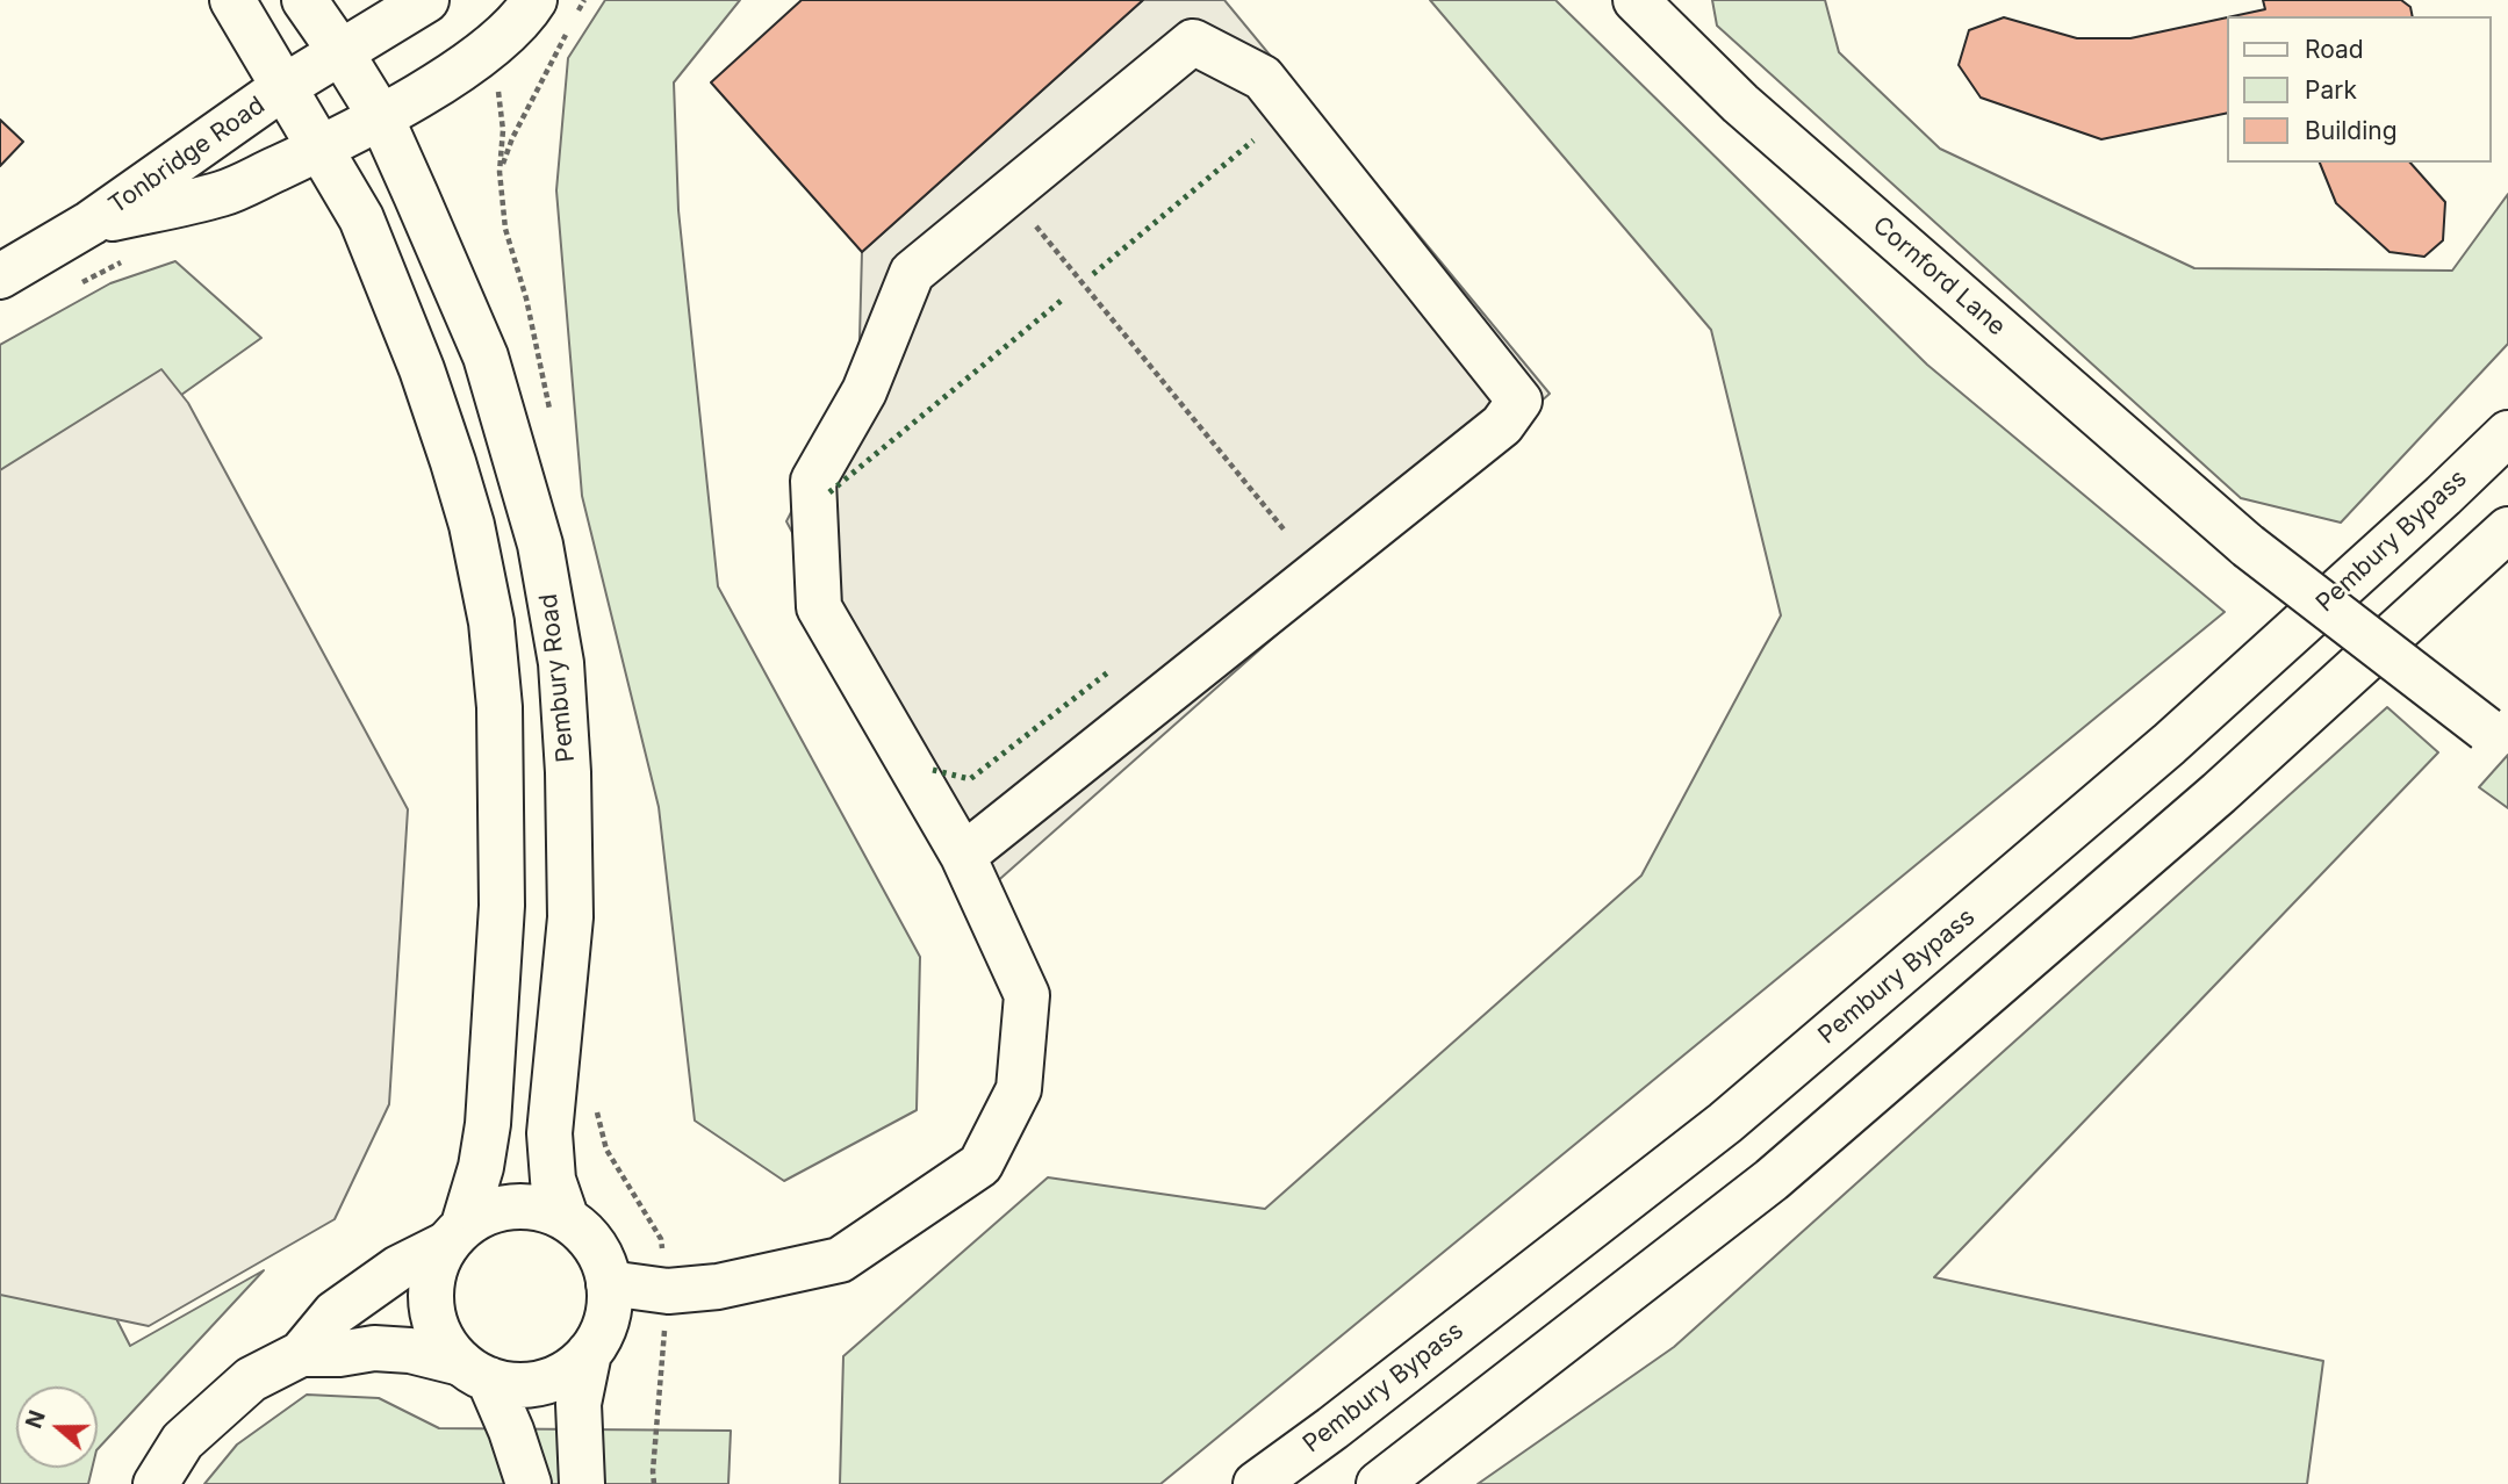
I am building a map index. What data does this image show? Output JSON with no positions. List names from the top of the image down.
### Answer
{
  "streets": {
    "main road": [
      "Tonbridge Road",
      "Cornford Lane",
      "Pembury Bypass",
      "Pembury Road"
    ]
  },
  "crossings": [
    ["Tonbridge Road", "Pembury Road"]
  ],
  "legend": ["Road", "Park", "Building"],
  "north": "left"
}
